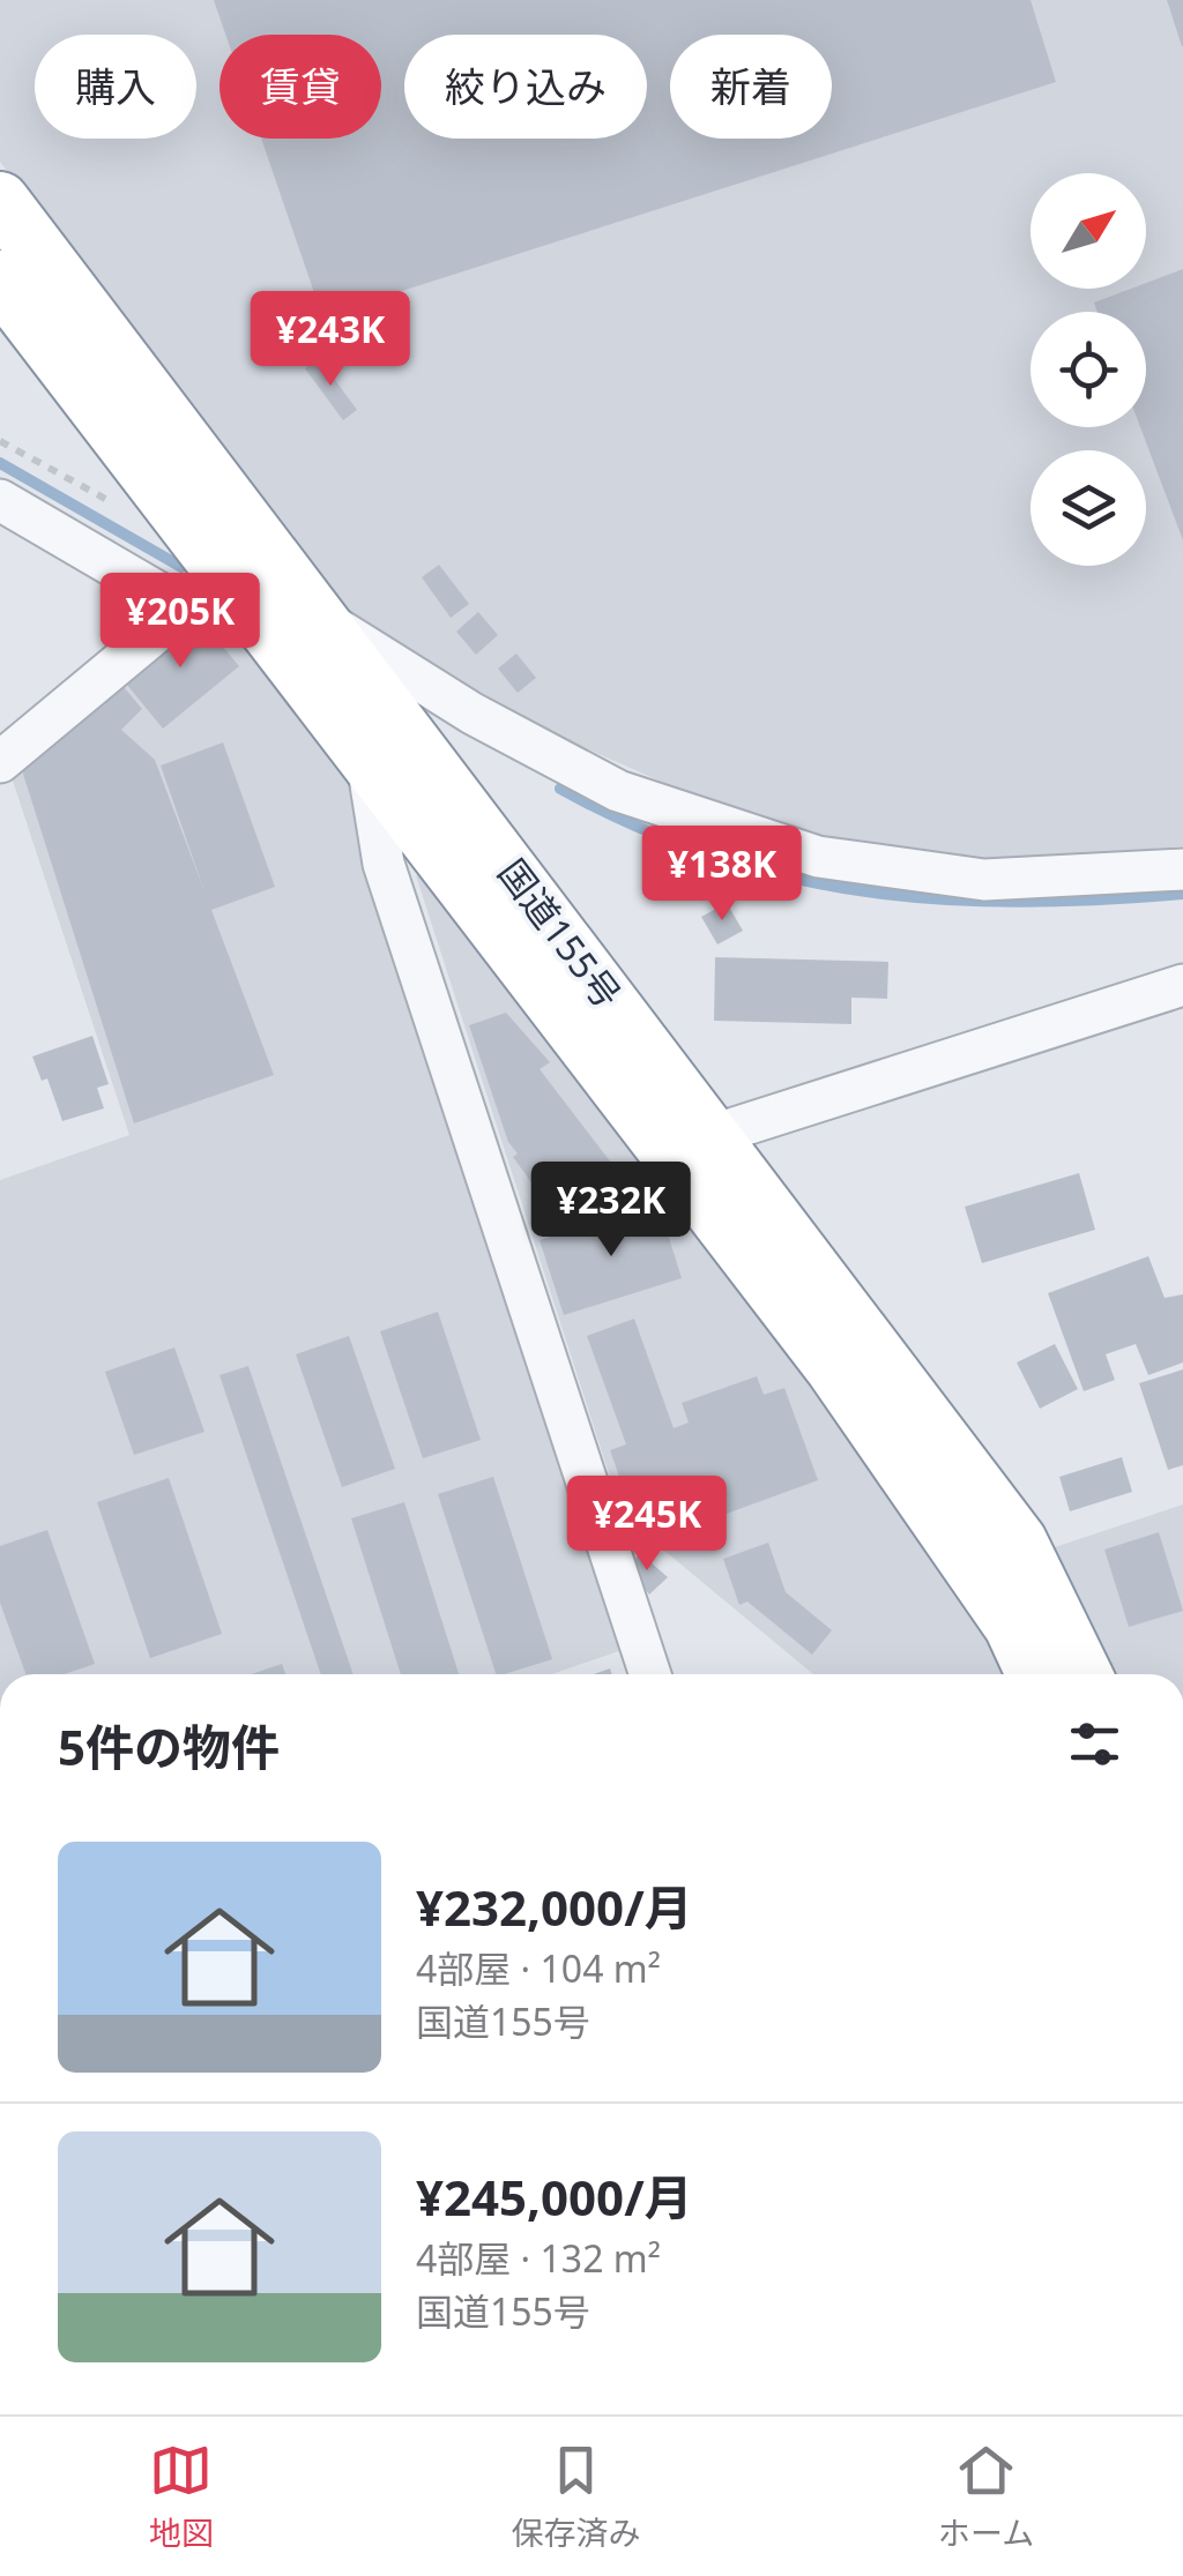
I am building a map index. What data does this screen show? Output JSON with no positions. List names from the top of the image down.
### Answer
{
  "streets": {
    "highway": ["国道155号"]
  },
  "north": "top right",
  "page": {
    "chip": [
      "購入",
      "賃貸",
      "絞り込み",
      "新着"
    ],
    "price": [
      "¥243K",
      "¥205K",
      "¥138K",
      "¥232K",
      "¥245K"
    ],
    "heading": "5件の物件",
    "list": [
      {
        "name": "¥232,000/月",
        "note": "4部屋 · 104 m² · 国道155号"
      },
      {
        "name": "¥245,000/月",
        "note": "4部屋 · 132 m² · 国道155号"
      }
    ],
    "tabs": ["地図", "保存済み", "ホーム"]
  }
}
